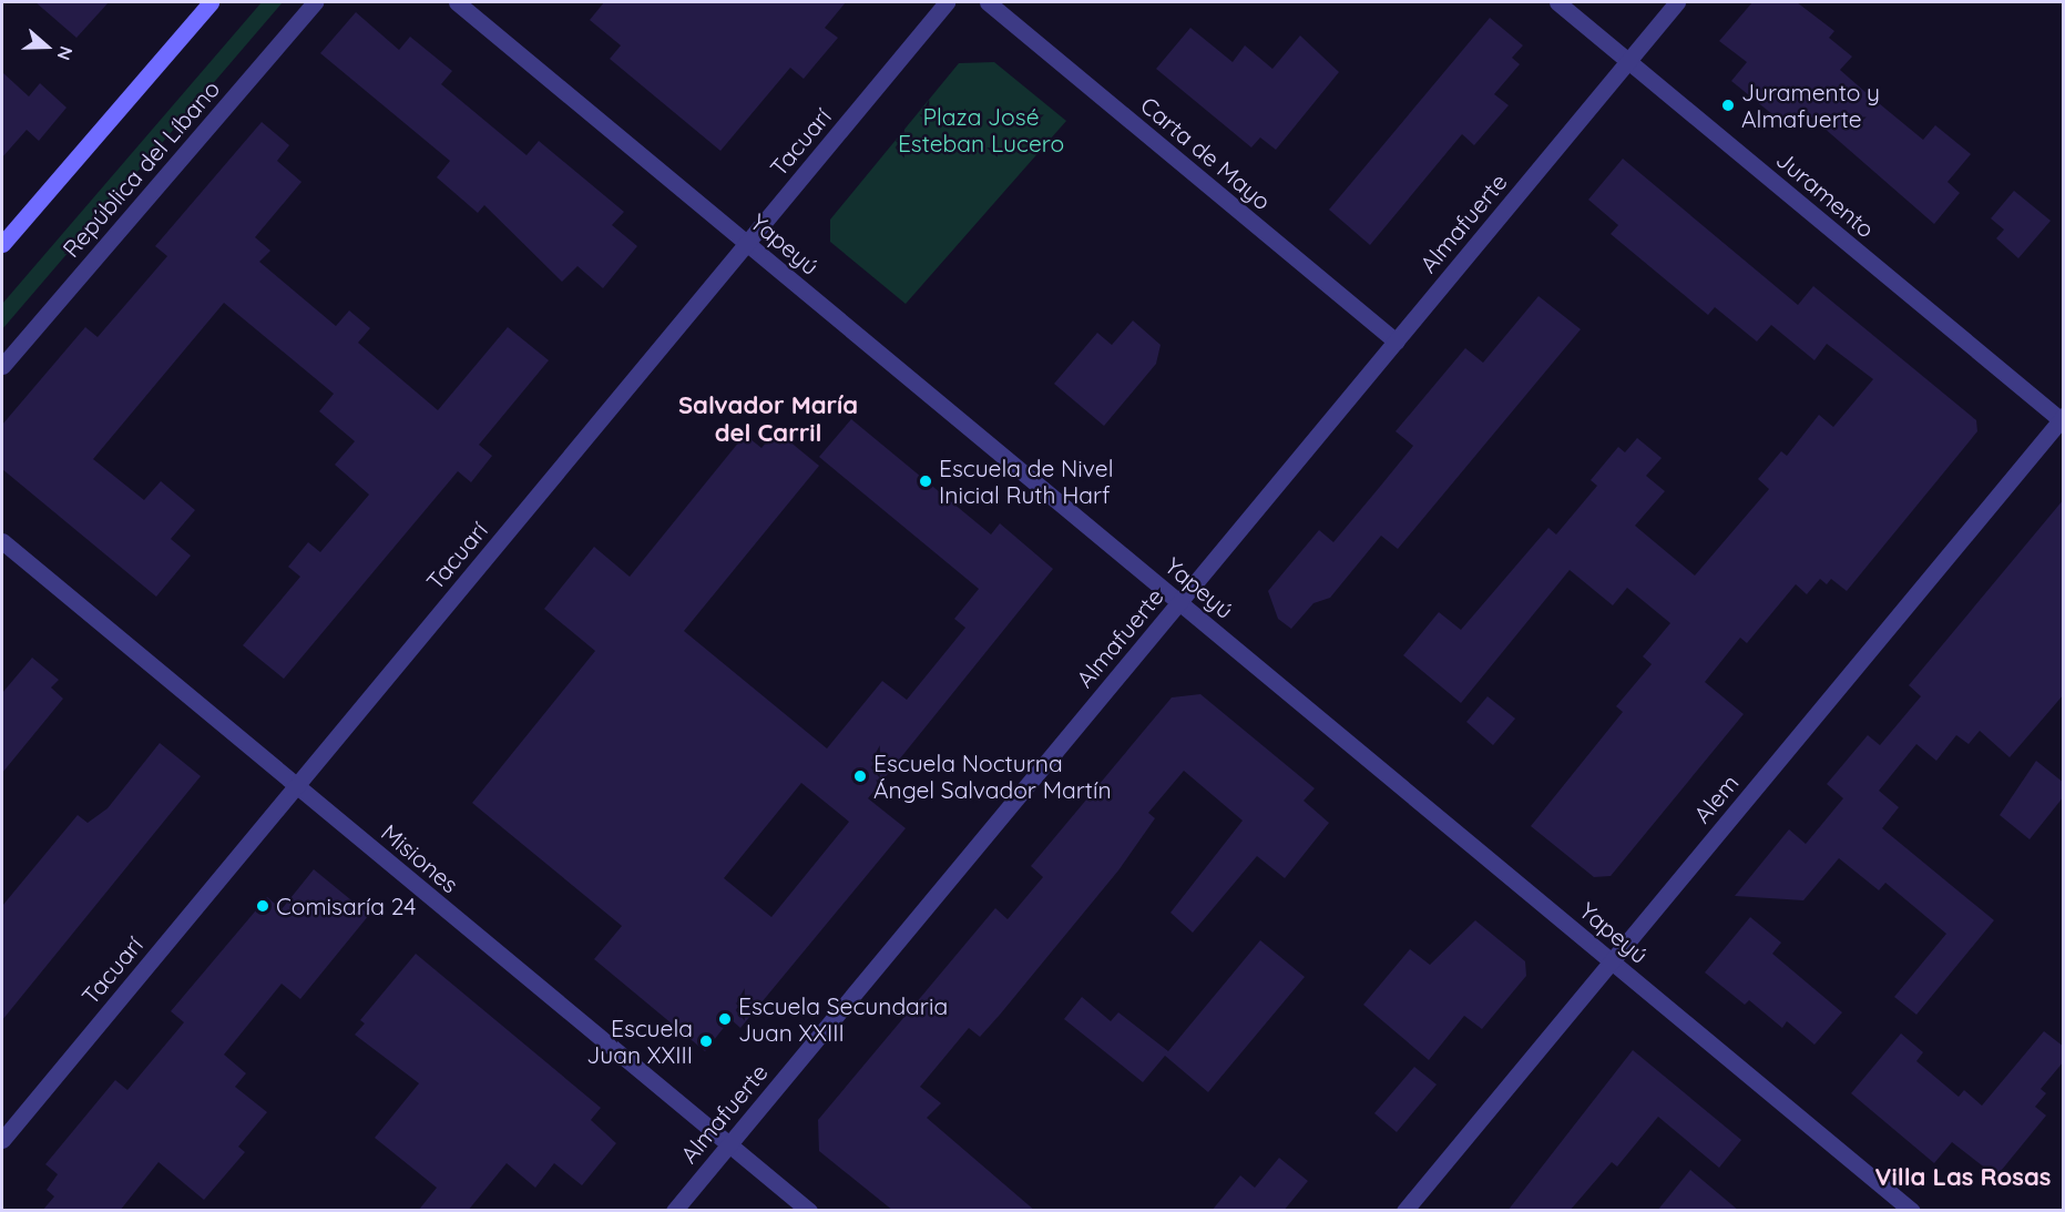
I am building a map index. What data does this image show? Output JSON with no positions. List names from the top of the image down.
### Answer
{
  "streets": {
    "street": [
      "Tacuarí",
      "Carta de Mayo",
      "República del Líbano",
      "Juramento",
      "Almafuerte",
      "Yapeyú",
      "Alem",
      "Misiones"
    ]
  },
  "crossings": [
    ["Tacuarí", "Yapeyú"],
    ["Tacuarí", "Misiones"],
    ["Carta de Mayo", "Almafuerte"],
    ["Juramento", "Almafuerte"],
    ["Juramento", "Alem"],
    ["Almafuerte", "Yapeyú"],
    ["Almafuerte", "Misiones"],
    ["Yapeyú", "Alem"]
  ],
  "districts": ["Salvador María del Carril", "Villa Las Rosas"],
  "parks": ["Plaza José Esteban Lucero"],
  "places": [
    "Juramento y Almafuerte",
    "Escuela de Nivel Inicial Ruth Harf",
    "Escuela Nocturna Ángel Salvador Martín",
    "Comisaría 24",
    "Escuela Secundaria Juan XXIII",
    "Escuela Juan XXIII"
  ],
  "north": "right"
}
